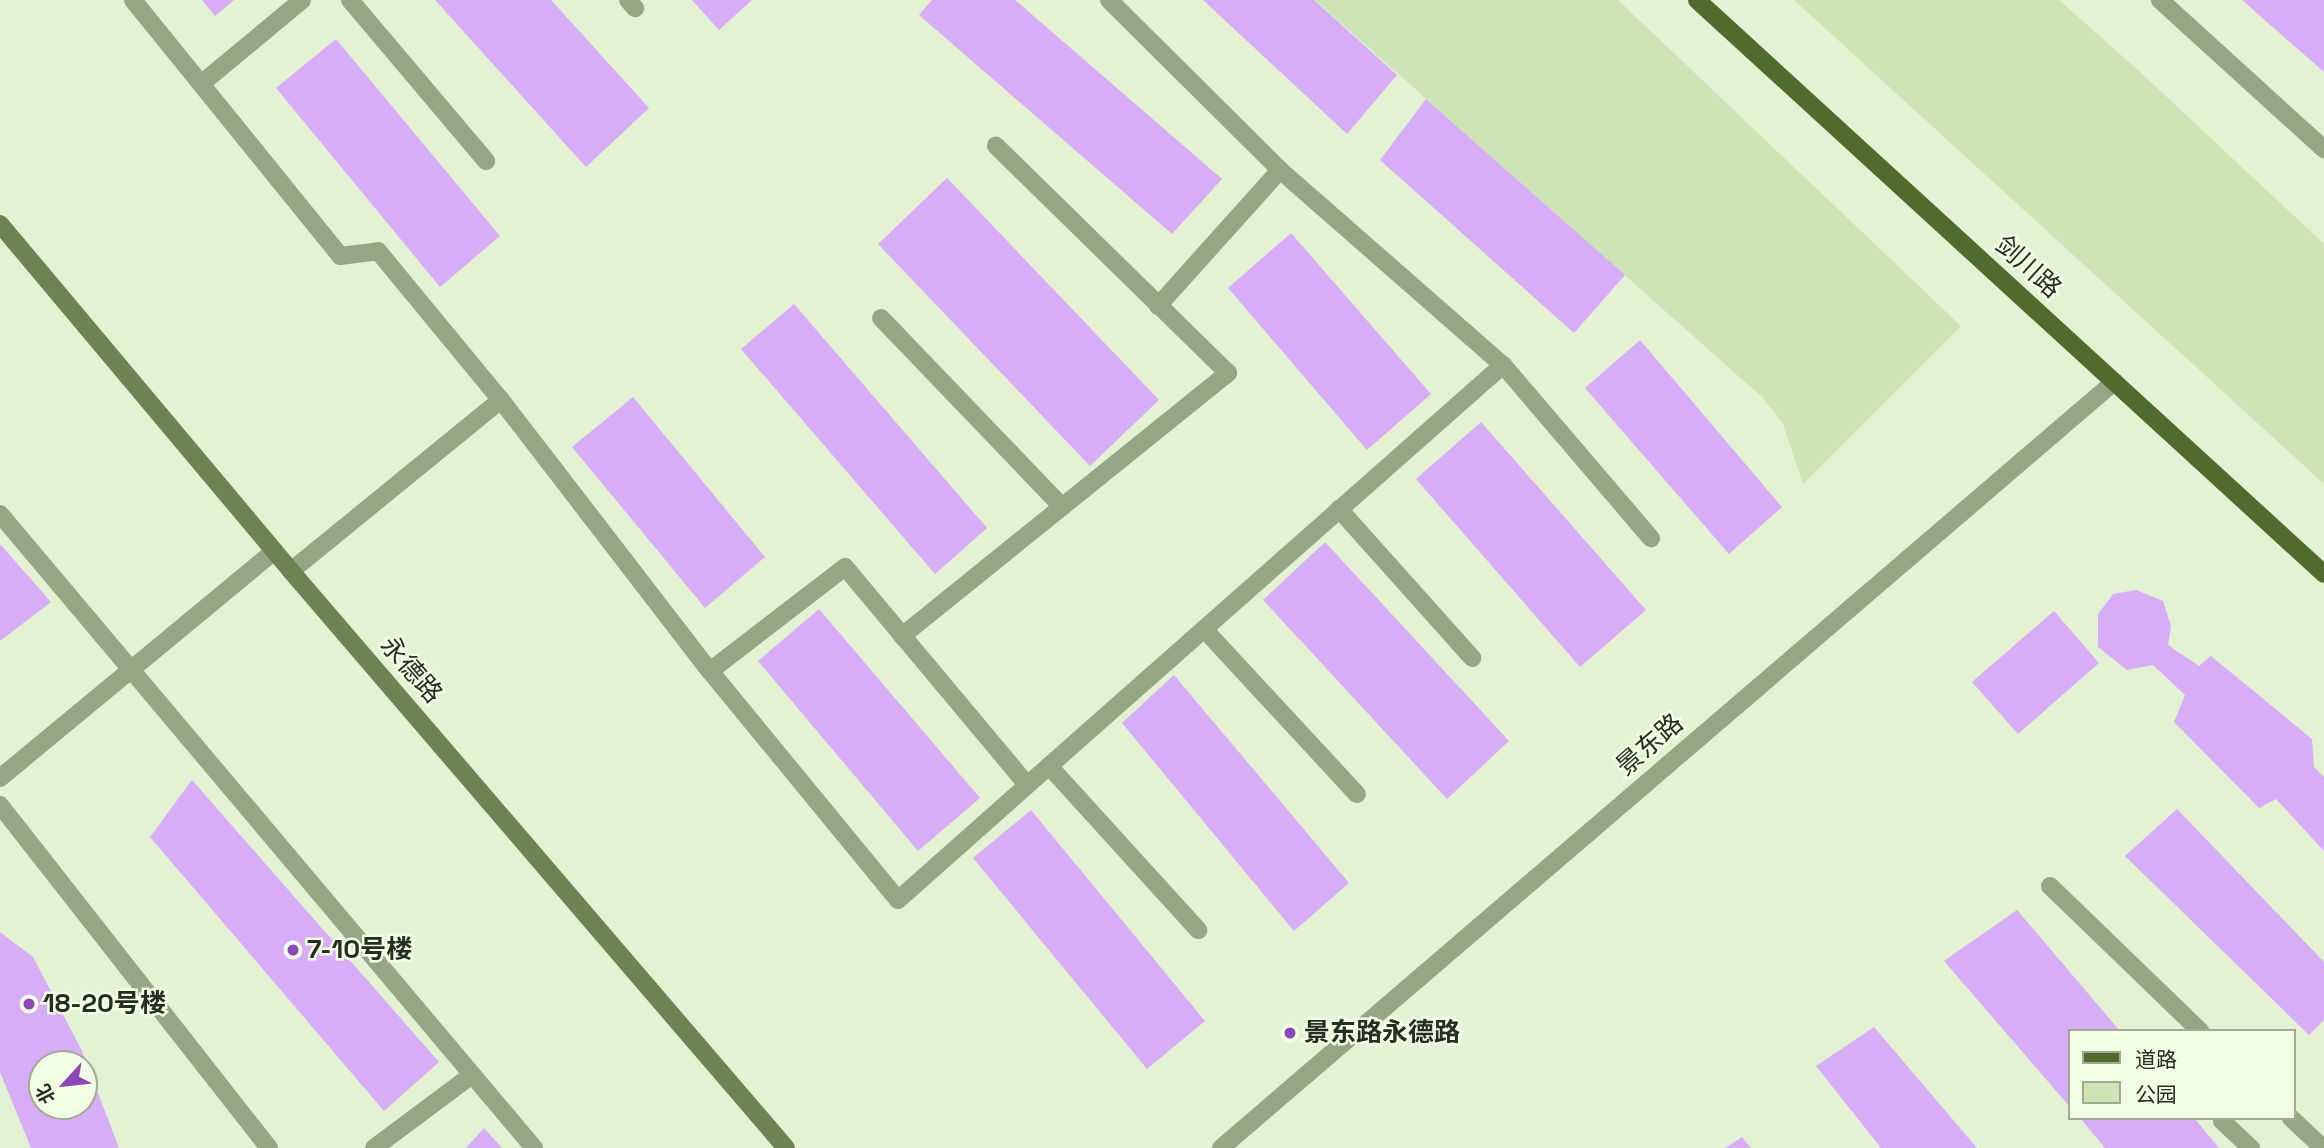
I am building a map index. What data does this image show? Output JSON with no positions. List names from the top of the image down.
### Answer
{
  "streets": {
    "main road": ["剑川路"],
    "street": ["永德路", "景东路"]
  },
  "crossings": [
    ["剑川路", "景东路"]
  ],
  "places": ["7-10号楼", "18-20号楼", "景东路永德路"],
  "legend": ["道路", "公园"],
  "north": "bottom left"
}
